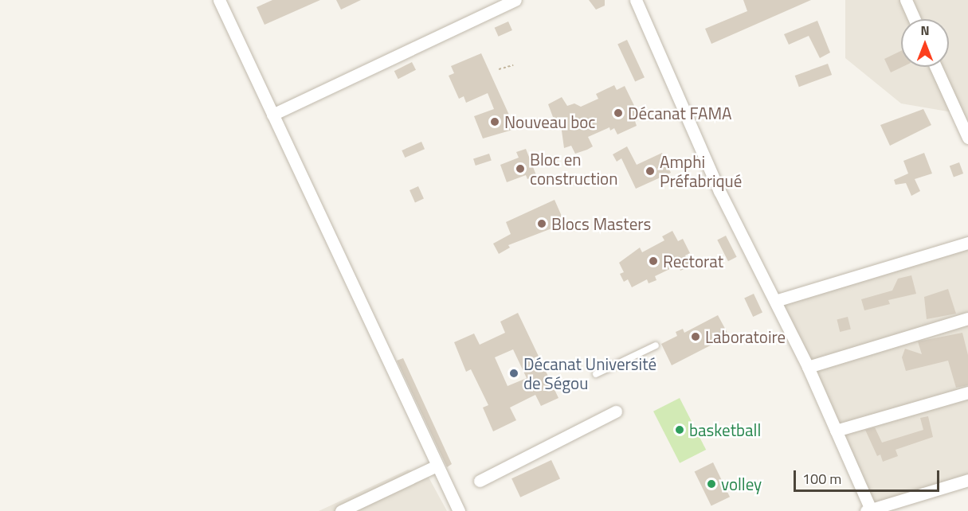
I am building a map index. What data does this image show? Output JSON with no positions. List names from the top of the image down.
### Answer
{
  "places": [
    "Décanat FAMA",
    "Nouveau boc",
    "Bloc en construction",
    "Amphi Préfabriqué",
    "Blocs Masters",
    "Rectorat",
    "Laboratoire",
    "Décanat Université de Ségou",
    "basketball",
    "volley"
  ],
  "scale_bar": "100 m",
  "north": "top"
}
